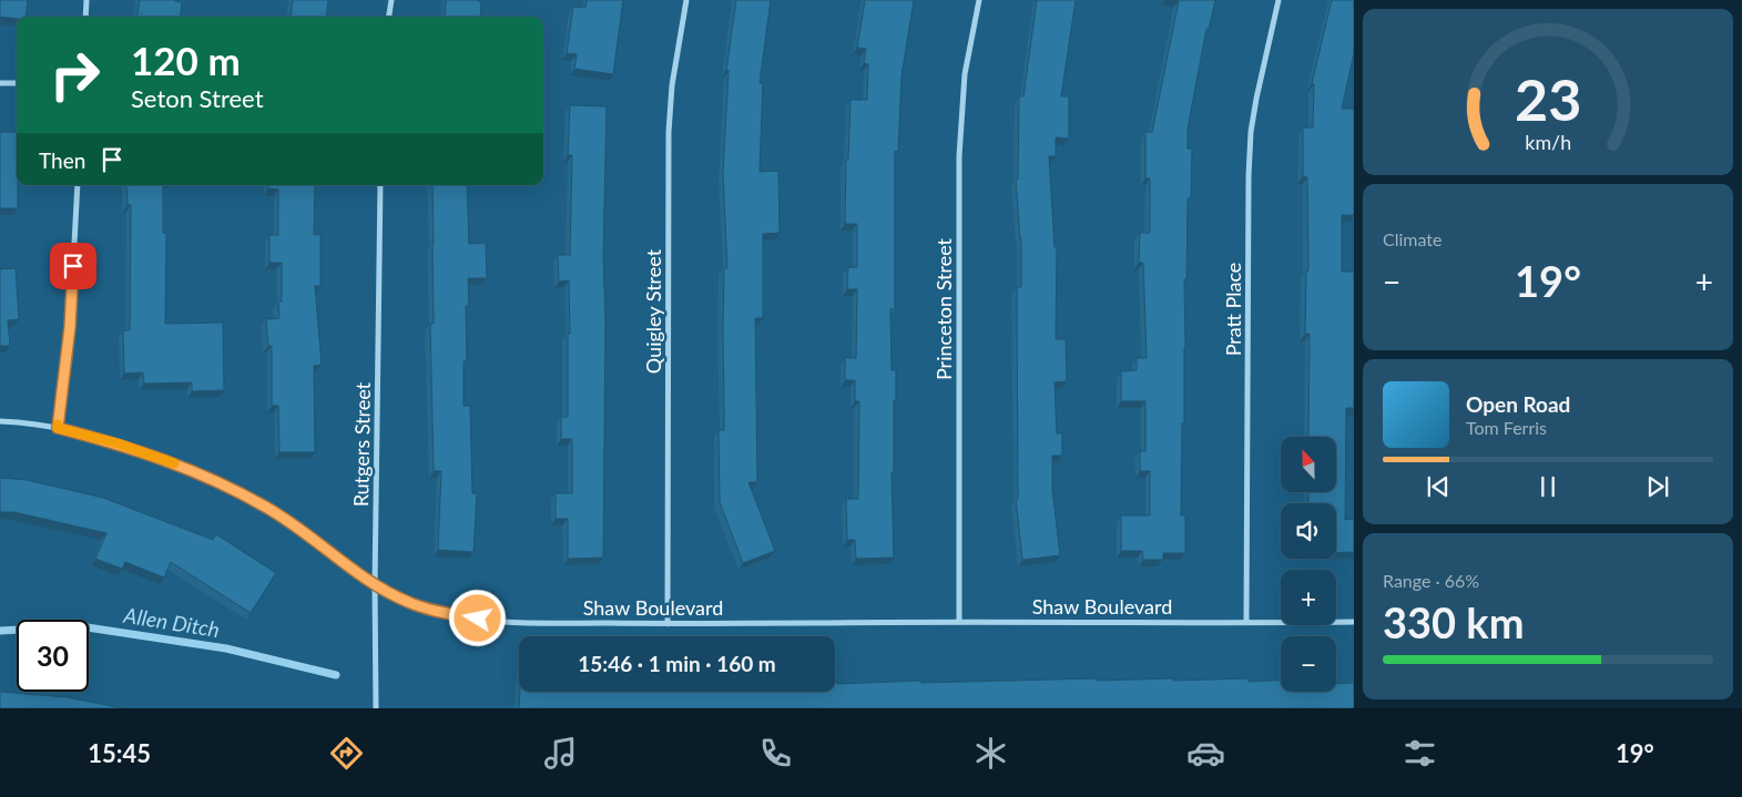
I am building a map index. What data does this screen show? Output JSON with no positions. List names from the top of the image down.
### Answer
{
  "streets": {
    "street": [
      "Princeton Street",
      "Pratt Place",
      "Quigley Street",
      "Rutgers Street",
      "Shaw Boulevard"
    ]
  },
  "crossings": [
    ["Princeton Street", "Shaw Boulevard"],
    ["Pratt Place", "Shaw Boulevard"],
    ["Quigley Street", "Shaw Boulevard"],
    ["Rutgers Street", "Shaw Boulevard"]
  ],
  "water": ["Allen Ditch"],
  "north": "top",
  "page": {
    "turn": ["120 m", "Seton Street"],
    "then": "Then",
    "tile": [
      "Climate",
      ["Range · 66%", "330 km"]
    ],
    "heat": ["−", "19°", "+"],
    "song": ["Open Road", "Tom Ferris"],
    "map_buttons": ["+", "−"],
    "limit": "30",
    "trip": "15:46 · 1 min · 160 m",
    "tabs": ["15:45", "19°"],
    "gauge": ["23", "km/h"]
  }
}
